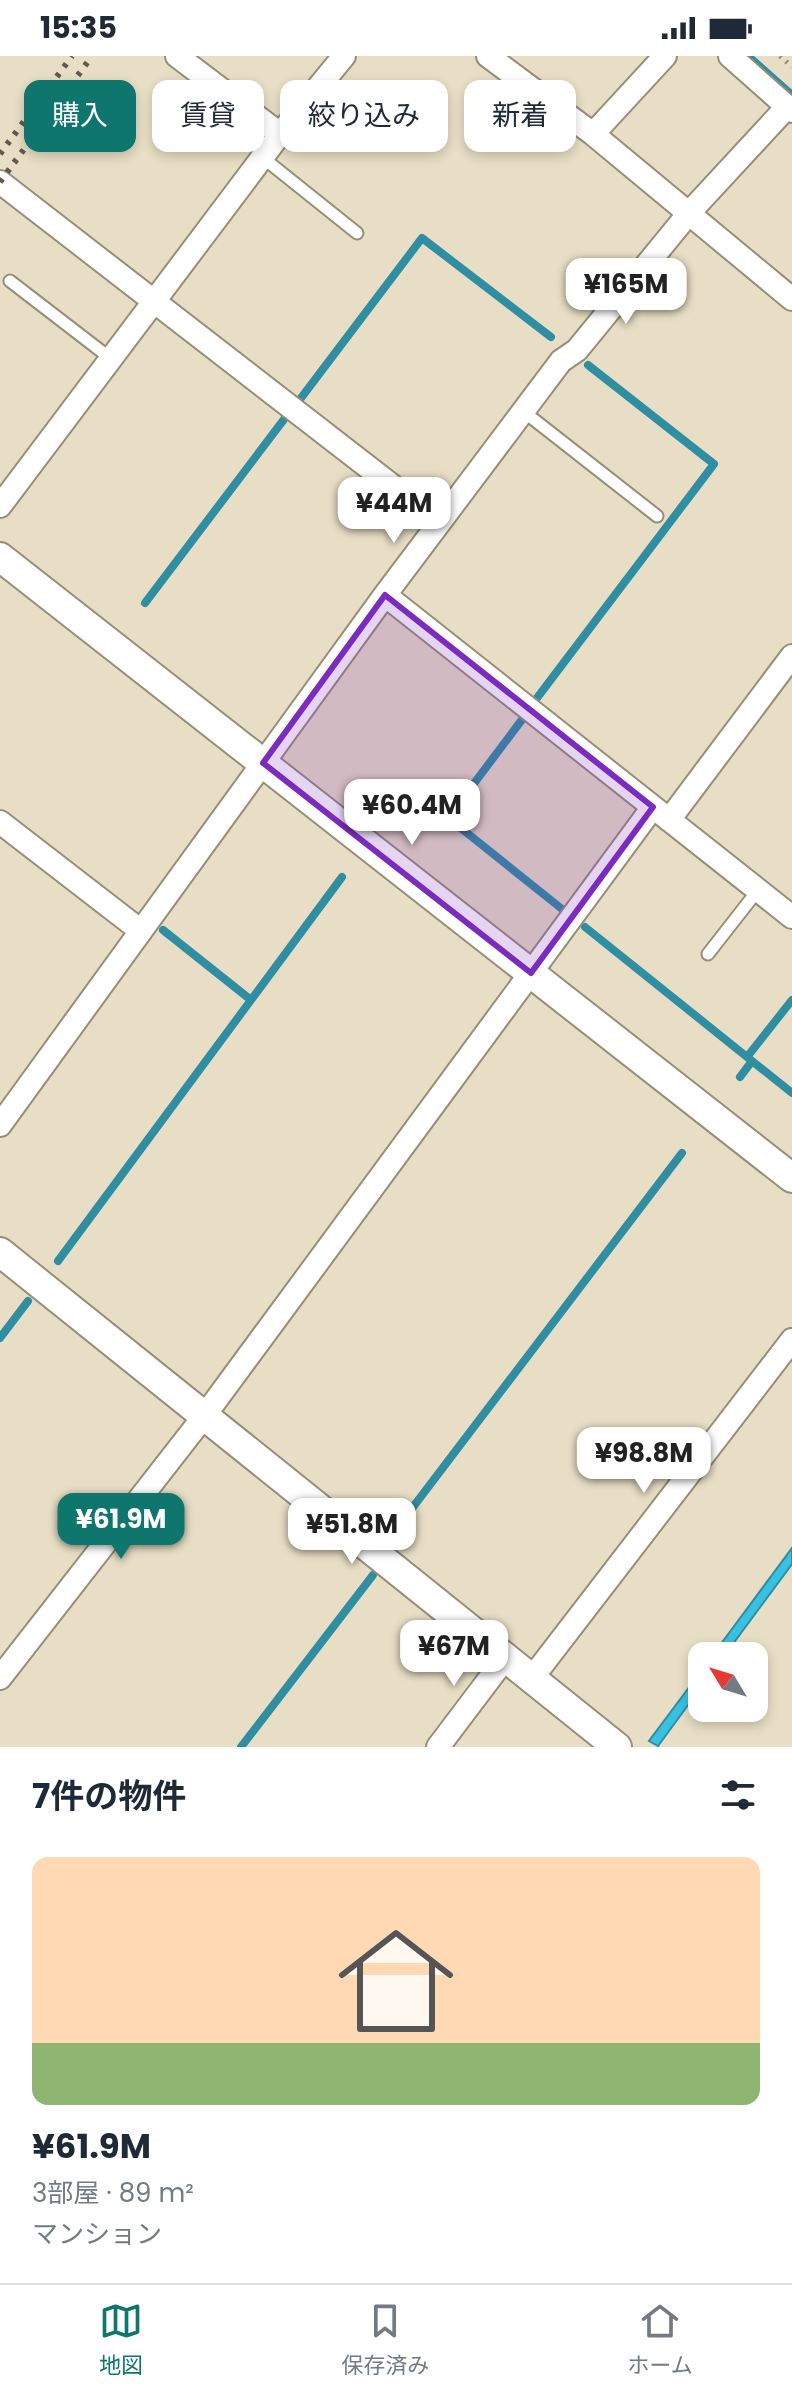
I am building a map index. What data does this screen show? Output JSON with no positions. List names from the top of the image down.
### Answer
{
  "north": "top left",
  "page": {
    "status": "15:35",
    "chip": [
      "購入",
      "賃貸",
      "絞り込み",
      "新着"
    ],
    "price": [
      "¥165M",
      "¥44M",
      "¥60.4M",
      "¥98.8M",
      "¥61.9M",
      "¥51.8M",
      "¥67M"
    ],
    "heading": "7件の物件",
    "list": [
      {
        "name": "¥61.9M",
        "note": "3部屋 · 89 m² · マンション"
      }
    ],
    "tabs": ["地図", "保存済み", "ホーム"]
  }
}
